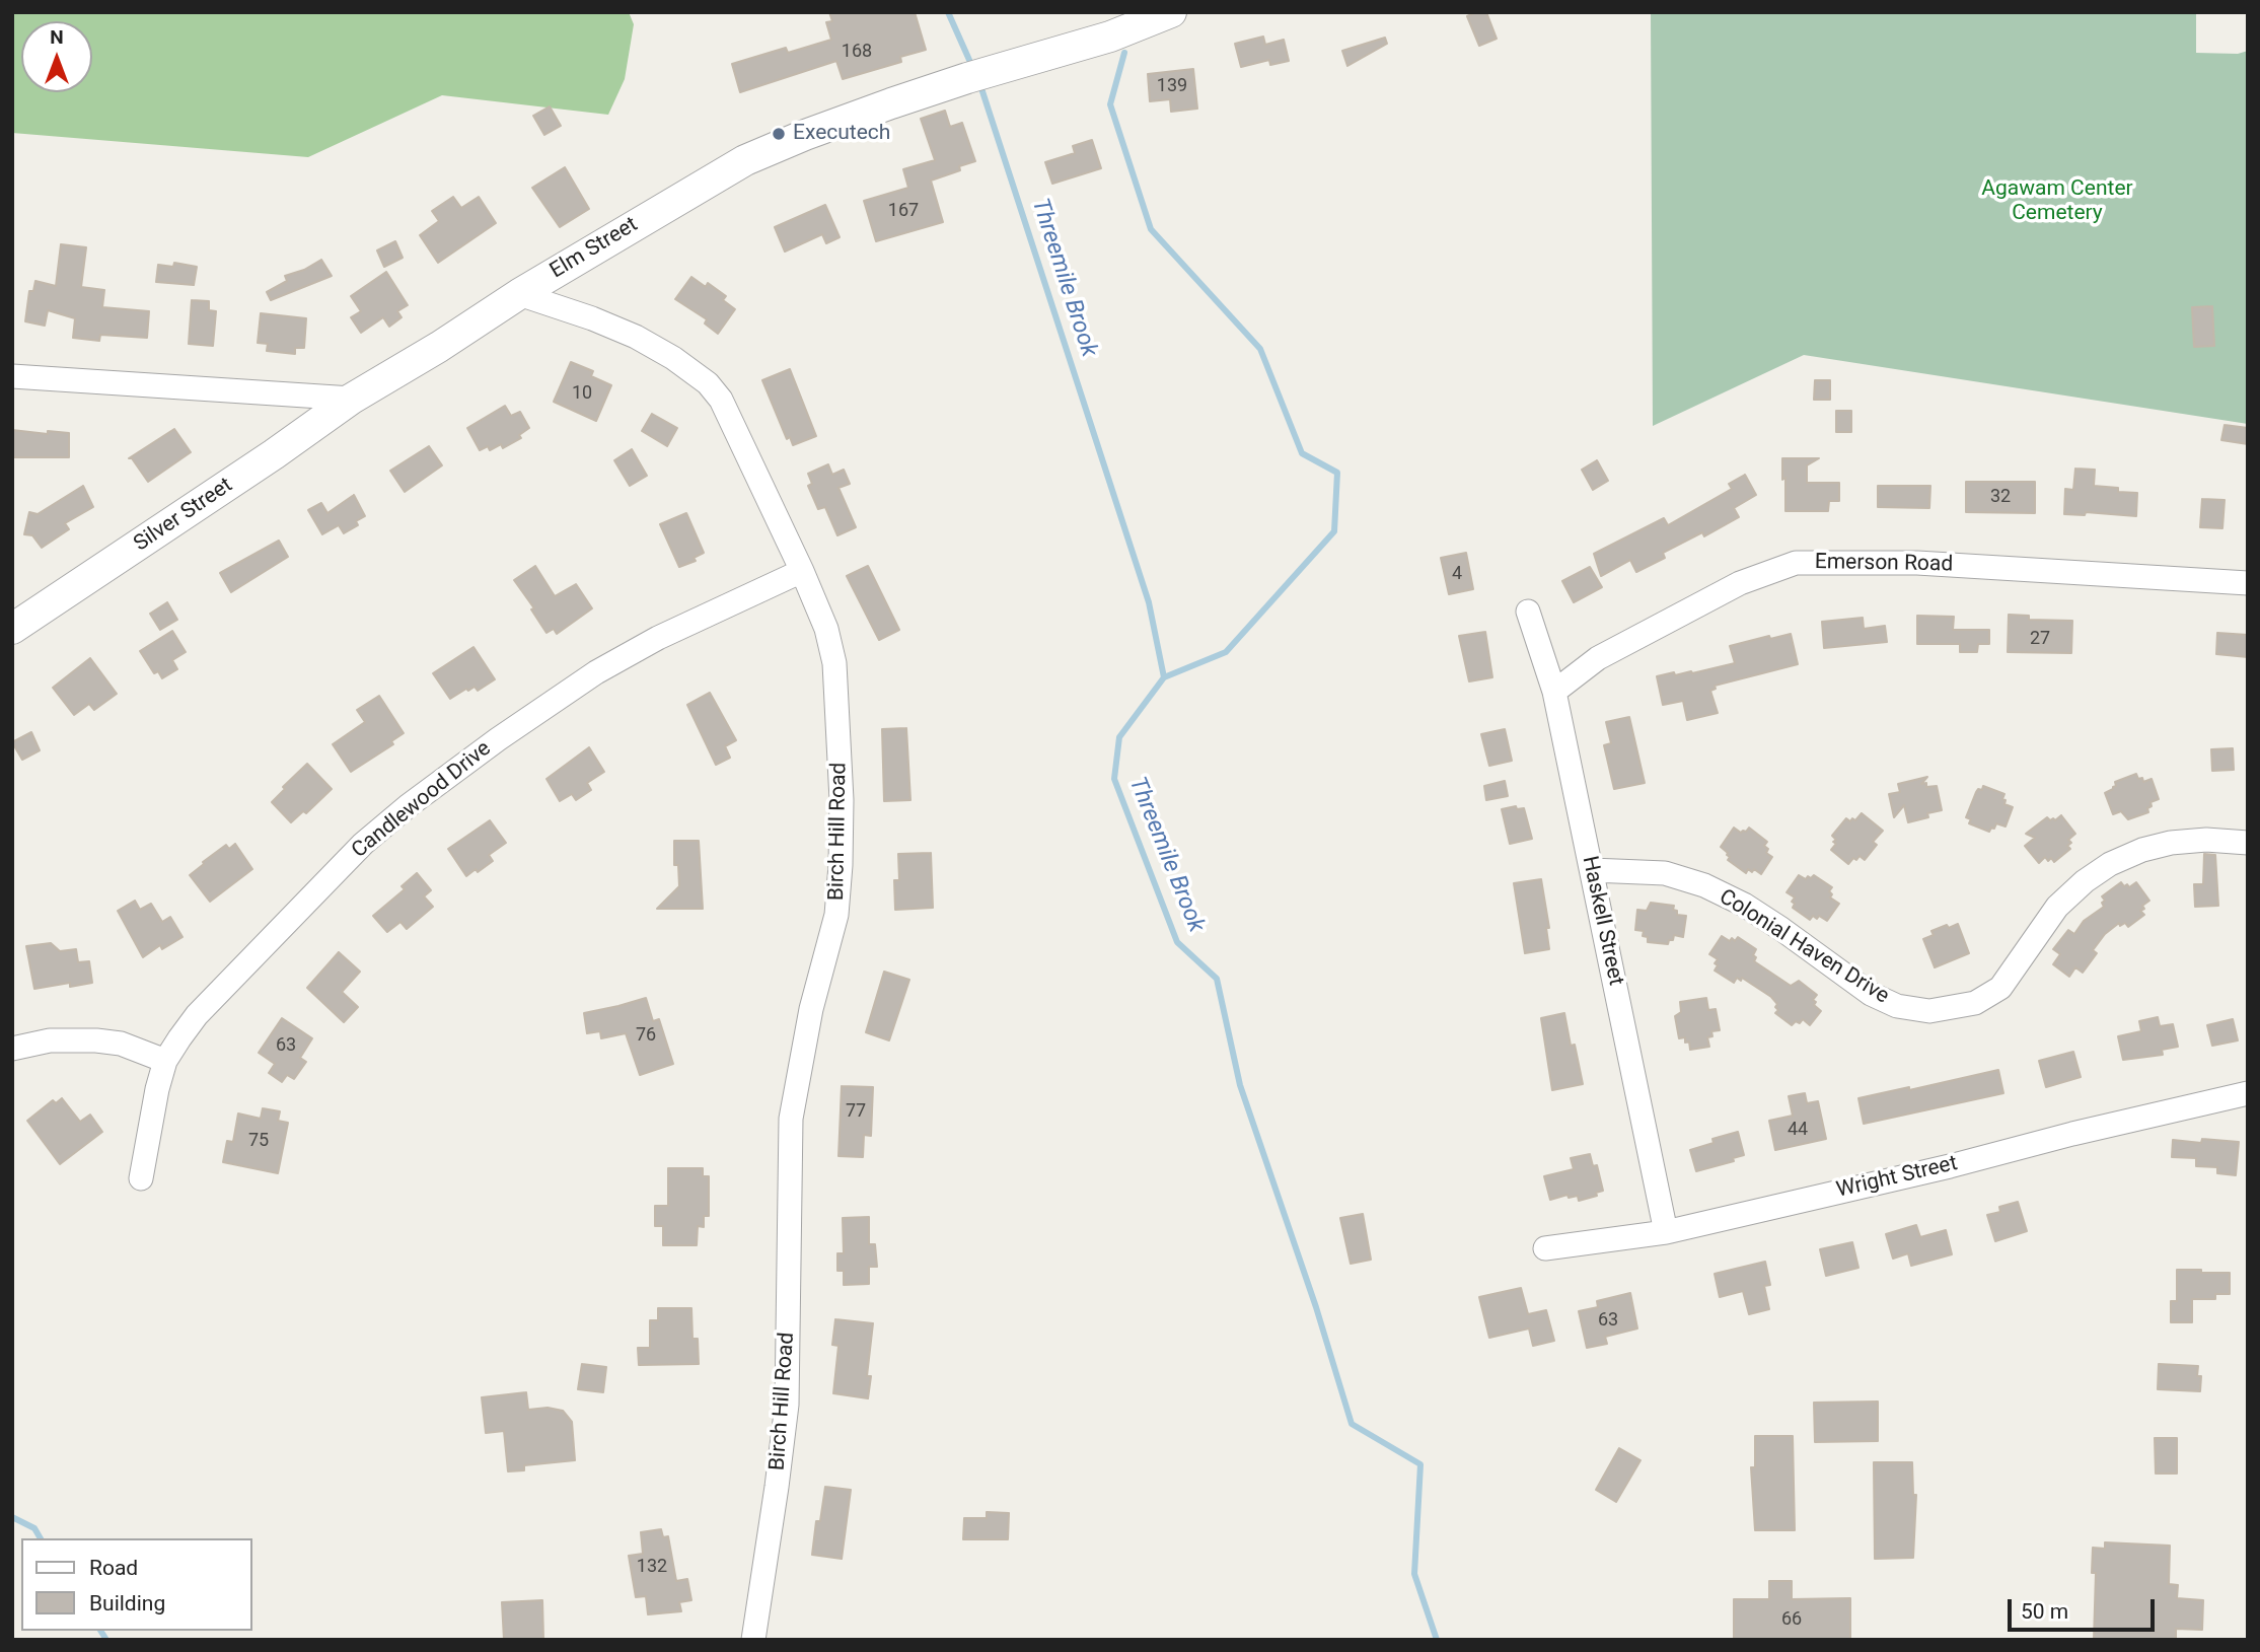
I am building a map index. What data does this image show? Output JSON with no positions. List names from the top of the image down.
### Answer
{
  "streets": {
    "street": [
      "Elm Street",
      "Silver Street",
      "Emerson Road",
      "Candlewood Drive",
      "Birch Hill Road",
      "Haskell Street",
      "Colonial Haven Drive",
      "Wright Street"
    ]
  },
  "crossings": [
    ["Elm Street", "Silver Street"],
    ["Elm Street", "Birch Hill Road"],
    ["Emerson Road", "Haskell Street"],
    ["Candlewood Drive", "Birch Hill Road"],
    ["Haskell Street", "Colonial Haven Drive"],
    ["Haskell Street", "Wright Street"]
  ],
  "water": ["Threemile Brook"],
  "parks": ["Agawam Center Cemetery"],
  "places": ["Executech"],
  "house_numbers": [
    "168",
    "139",
    "167",
    "10",
    "32",
    "4",
    "27",
    "76",
    "63",
    "77",
    "44",
    "75",
    "63",
    "132",
    "66"
  ],
  "legend": ["Road", "Building"],
  "scale_bar": "50 m",
  "north": "top"
}
